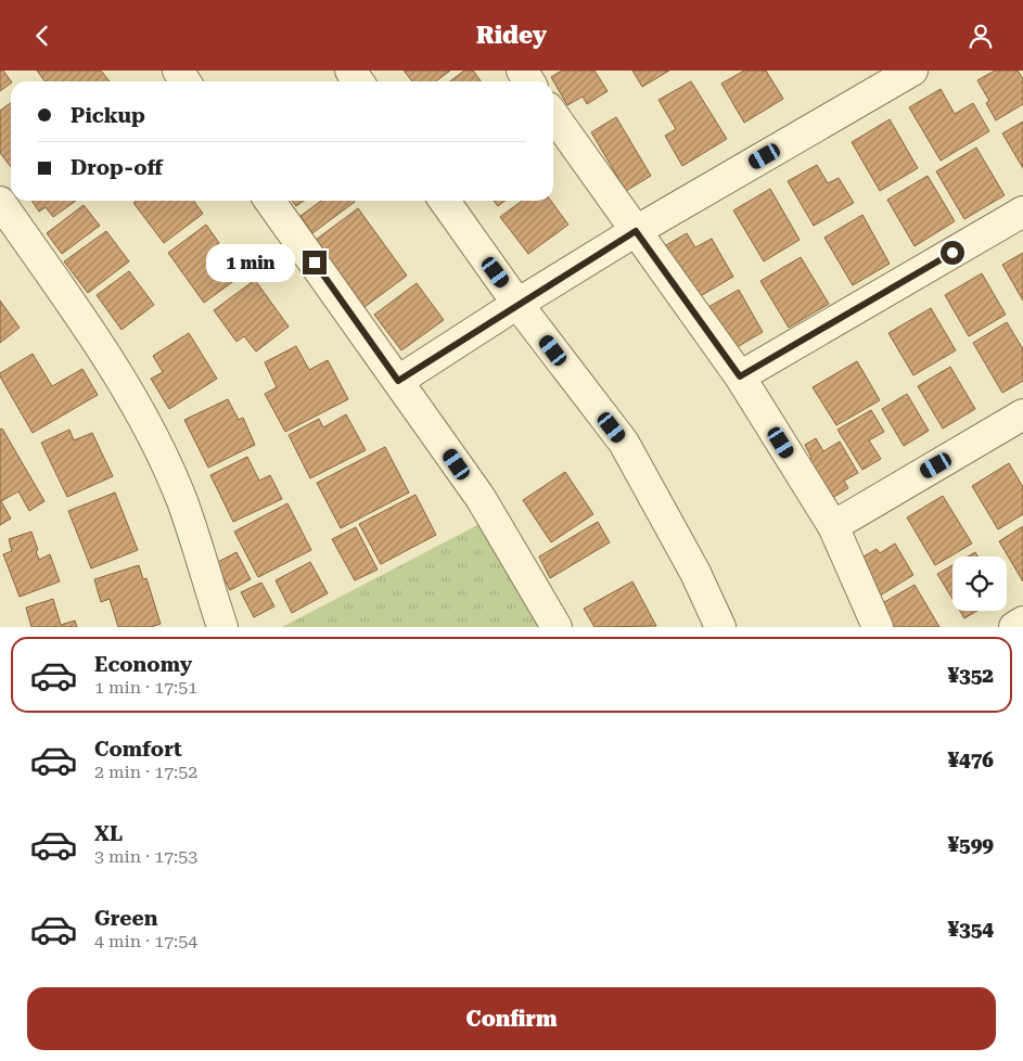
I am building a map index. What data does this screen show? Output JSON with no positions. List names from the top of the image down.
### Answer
{
  "page": {
    "header": "Ridey",
    "banner": ["Pickup", "Drop-off"],
    "bubble": "1 min",
    "list": [
      {
        "name": "Economy",
        "note": "1 min · 17:51",
        "value": "¥352"
      },
      {
        "name": "Comfort",
        "note": "2 min · 17:52",
        "value": "¥476"
      },
      {
        "name": "XL",
        "note": "3 min · 17:53",
        "value": "¥599"
      },
      {
        "name": "Green",
        "note": "4 min · 17:54",
        "value": "¥354"
      }
    ],
    "buttons": "Confirm"
  }
}
